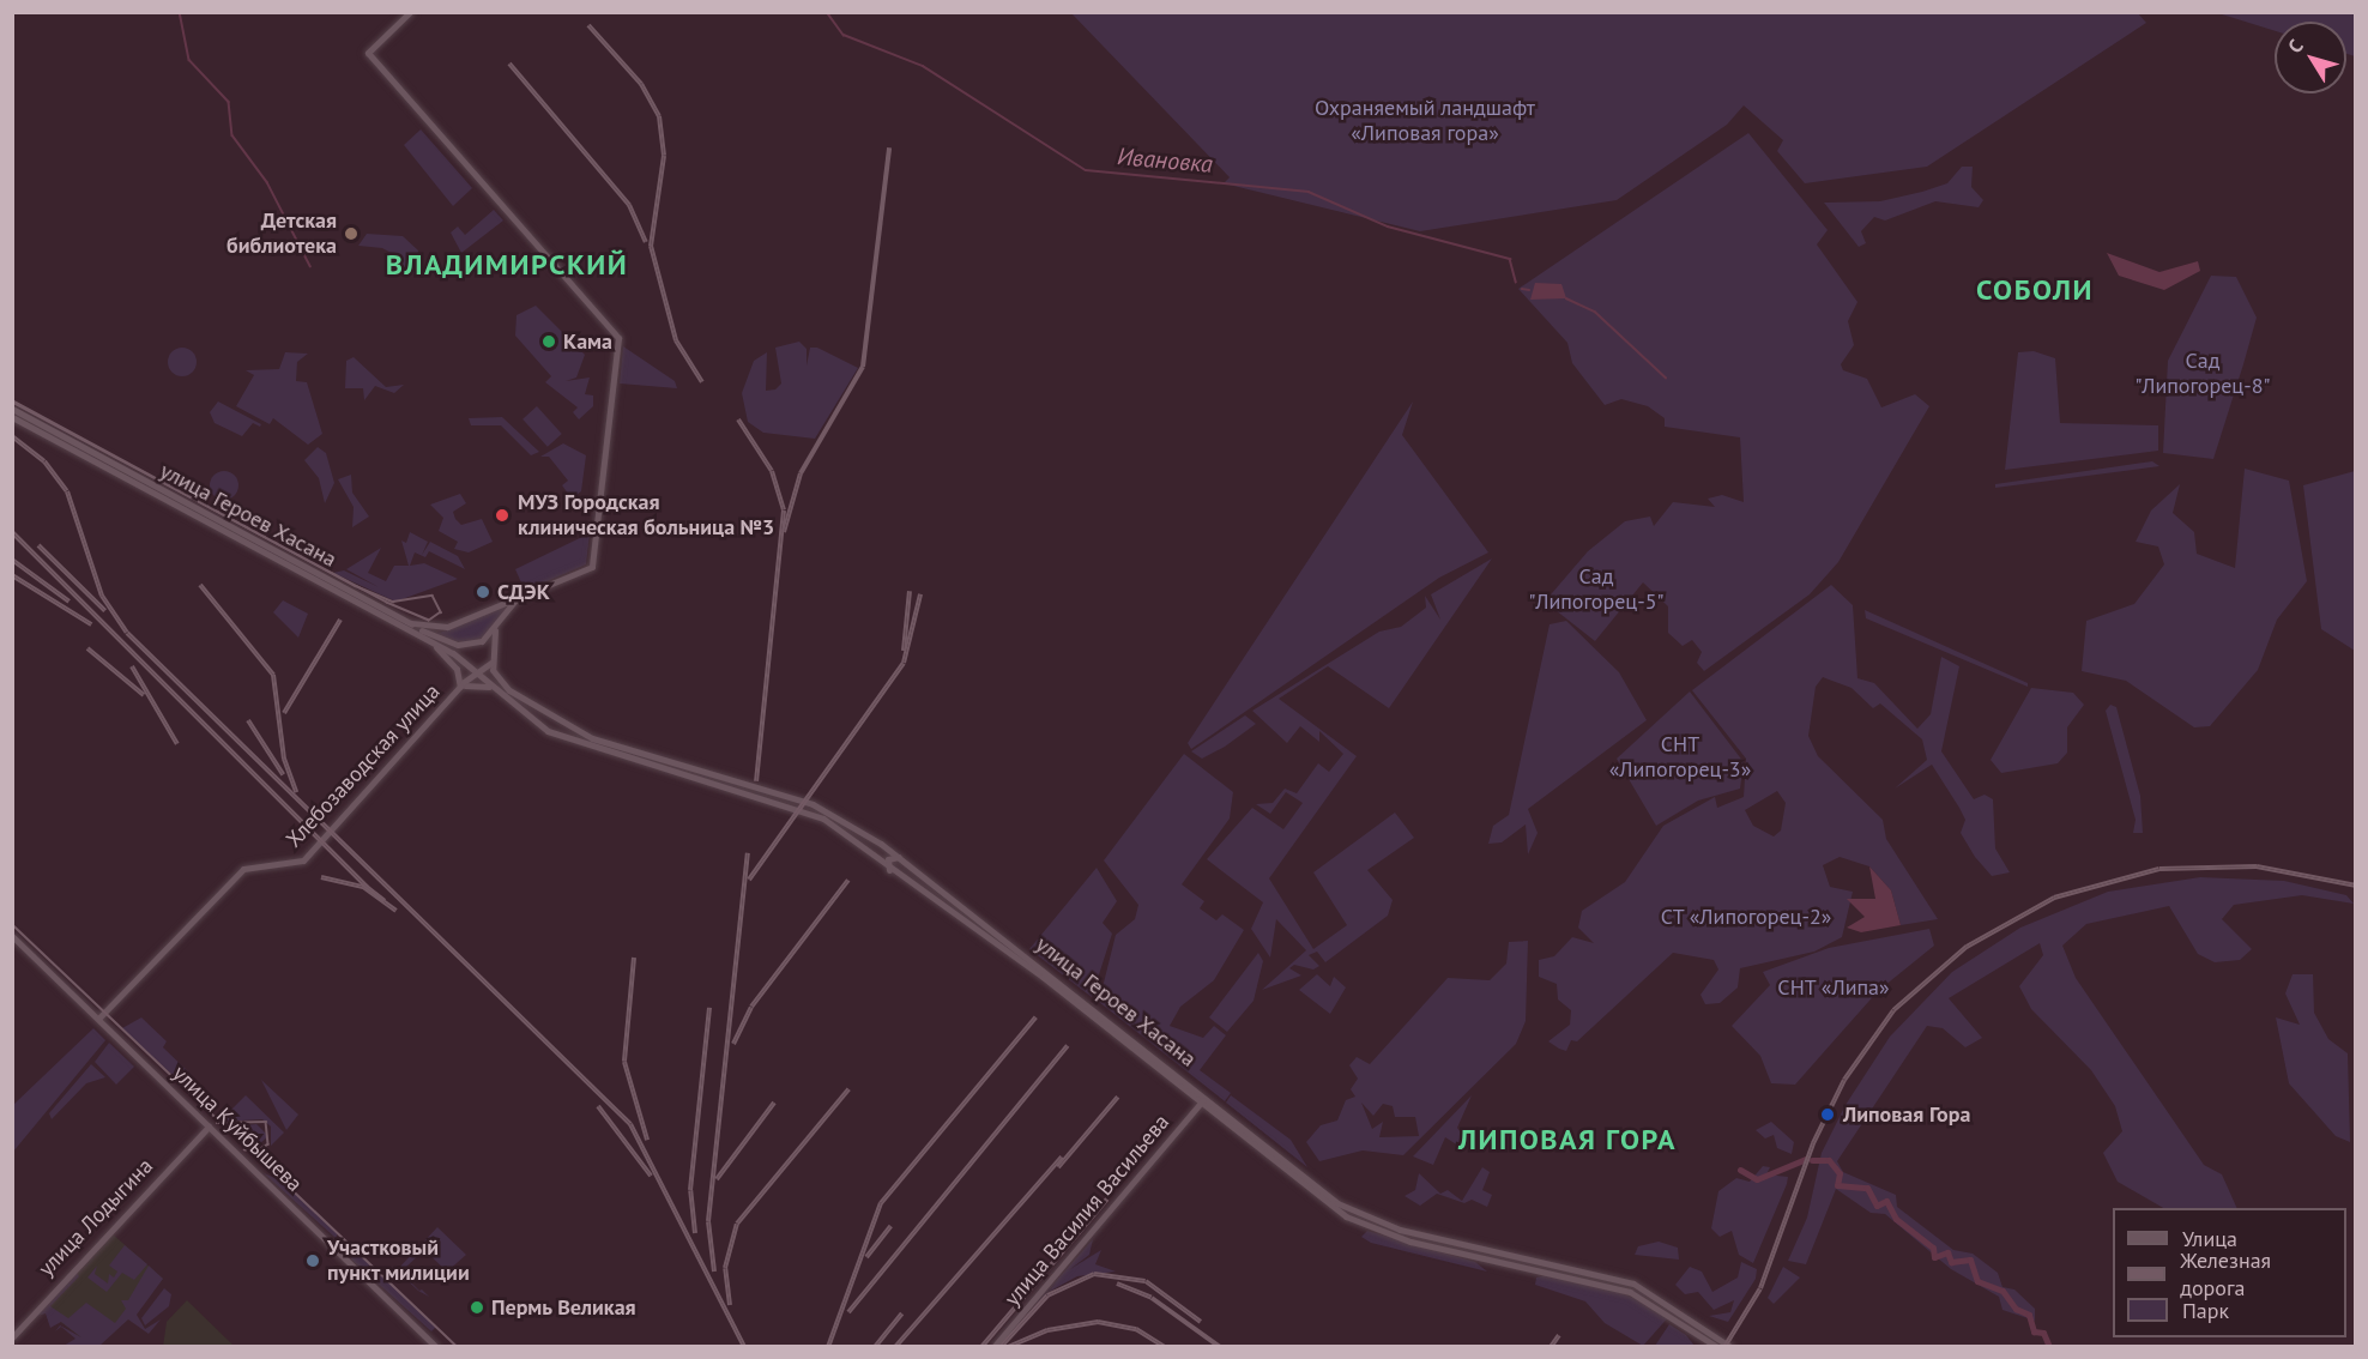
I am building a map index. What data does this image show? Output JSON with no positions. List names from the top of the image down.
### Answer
{
  "streets": {
    "main road": [
      "улица Героев Хасана",
      "Хлебозаводская улица",
      "улица Куйбышева",
      "улица Василия Васильева",
      "улица Лодыгина"
    ]
  },
  "crossings": [
    ["улица Героев Хасана", "Хлебозаводская улица"],
    ["улица Героев Хасана", "улица Василия Васильева"],
    ["Хлебозаводская улица", "улица Куйбышева"],
    ["улица Куйбышева", "улица Лодыгина"]
  ],
  "districts": ["ВЛАДИМИРСКИЙ", "СОБОЛИ", "ЛИПОВАЯ ГОРА"],
  "water": ["Ивановка"],
  "parks": [
    "Охраняемый ландшафт «Липовая гора»",
    "Сад \"Липогорец-8\"",
    "Сад \"Липогорец-5\"",
    "СНТ «Липогорец-3»",
    "СТ «Липогорец-2»",
    "СНТ «Липа»"
  ],
  "places": [
    "Детская библиотека",
    "Кама",
    "МУЗ Городская клиническая больница №3",
    "СДЭК",
    "Липовая Гора",
    "Участковый пункт милиции",
    "Пермь Великая"
  ],
  "legend": ["Улица", "Железная дорога", "Парк"],
  "north": "top left"
}
